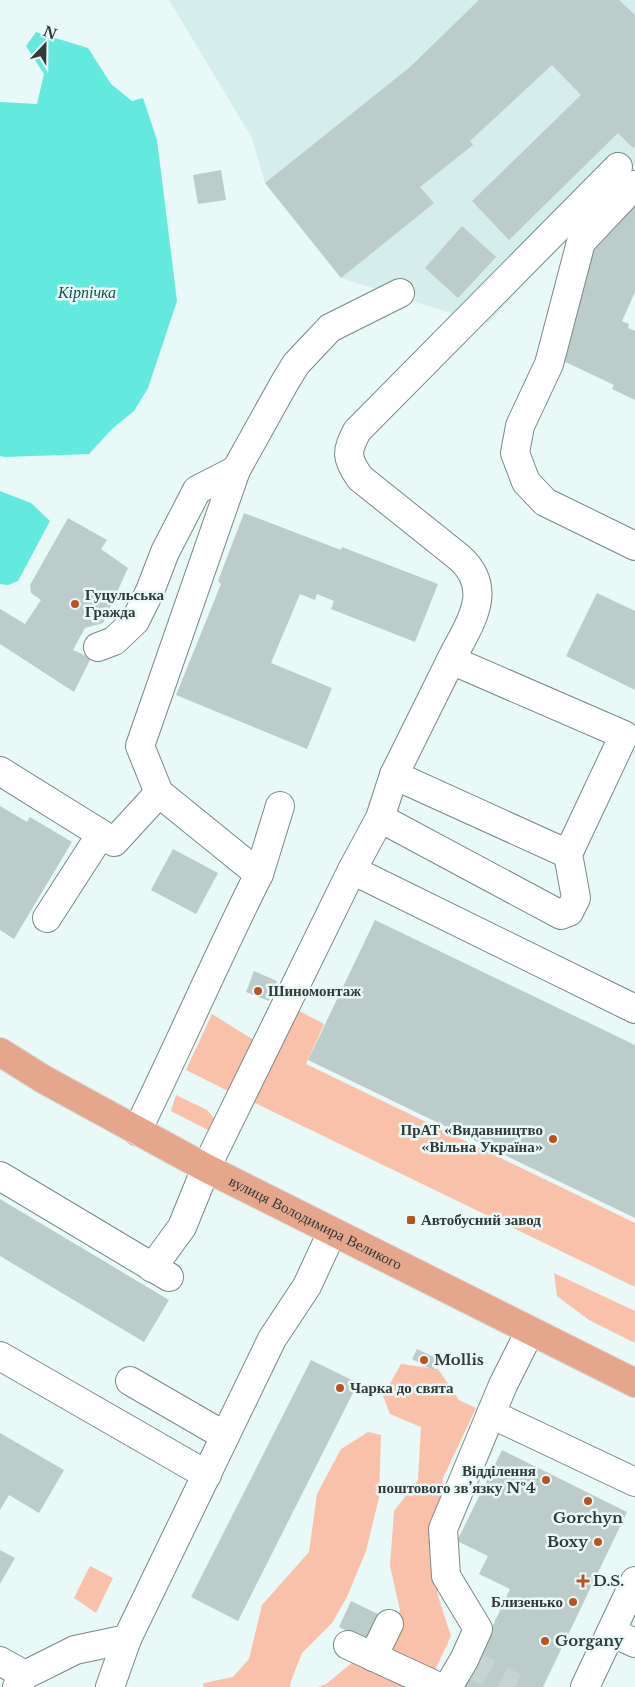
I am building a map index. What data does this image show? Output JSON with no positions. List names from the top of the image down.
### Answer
{
  "streets": {
    "main road": ["вулиця Володимира Великого"]
  },
  "water": ["Кірпічка"],
  "places": {
    "other": [
      "Гуцульська Гражда",
      "Шиномонтаж",
      "ПрАТ «Видавництво «Вільна Україна»",
      "Mollis",
      "Чарка до свята",
      "Відділення поштового зв’язку №4",
      "Gorchyn",
      "Boxy",
      "Близенько",
      "Gorgany"
    ],
    "transit": ["Автобусний завод"],
    "health": ["D.S."]
  },
  "north": "top"
}
